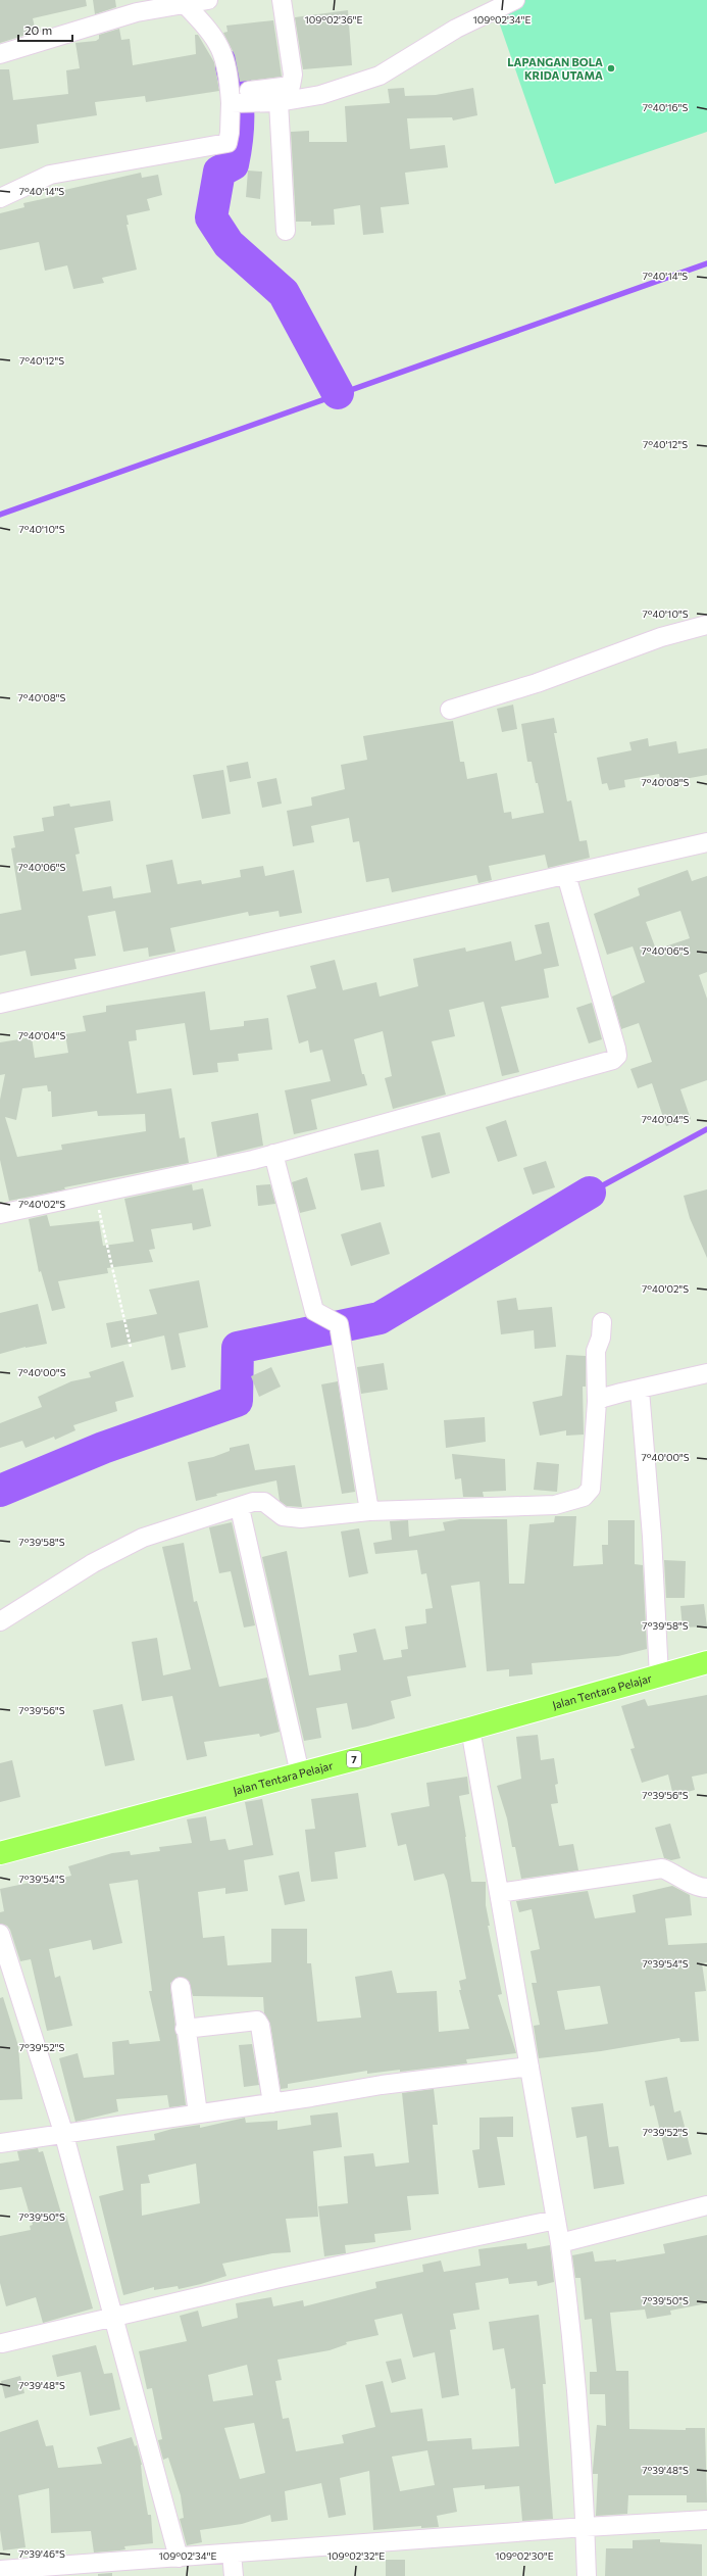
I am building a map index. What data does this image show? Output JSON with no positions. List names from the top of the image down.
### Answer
{
  "streets": {
    "highway": ["Jalan Tentara Pelajar", "7"]
  },
  "places": ["LAPANGAN BOLA KRIDA UTAMA"],
  "scale_bar": "20 m",
  "coordinates": [
    "109°02'36\"E",
    "109°02'34\"E",
    "7°40'16\"S",
    "7°40'14\"S",
    "7°40'12\"S",
    "7°40'10\"S",
    "7°40'08\"S",
    "7°40'06\"S",
    "7°40'04\"S",
    "7°40'02\"S",
    "7°40'00\"S",
    "7°39'58\"S",
    "7°39'56\"S",
    "7°39'54\"S",
    "7°39'52\"S",
    "7°39'50\"S",
    "7°39'48\"S",
    "7°39'46\"S",
    "109°02'32\"E",
    "109°02'30\"E"
  ]
}
